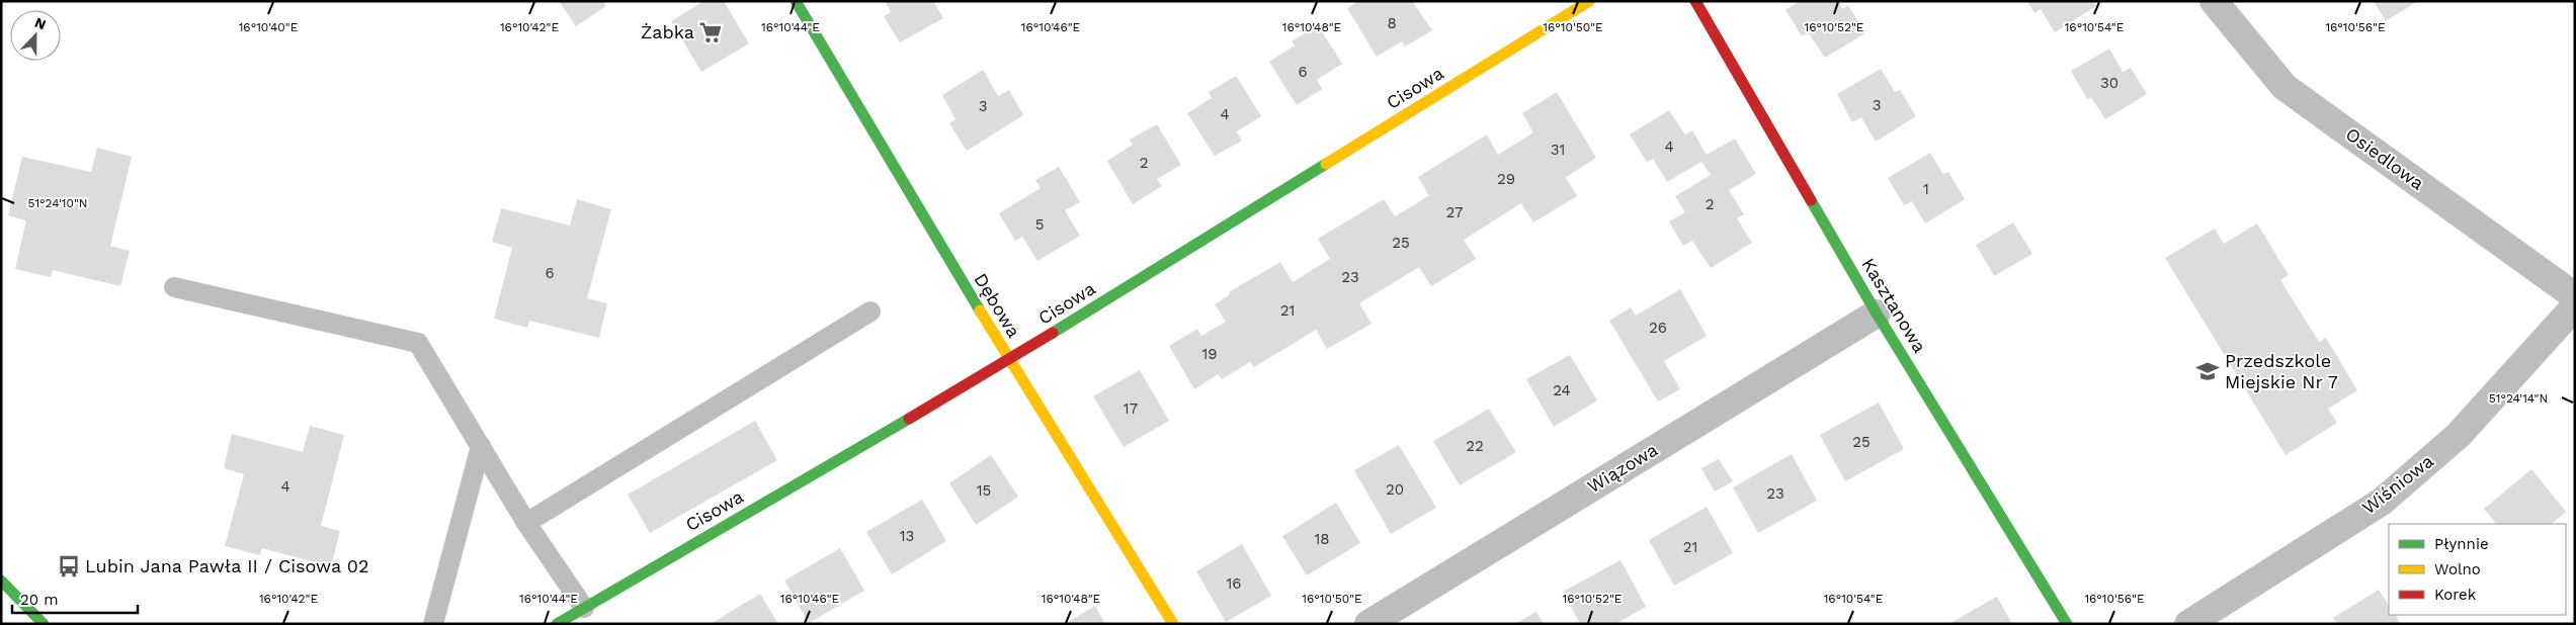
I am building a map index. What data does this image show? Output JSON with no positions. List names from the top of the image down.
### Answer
{
  "streets": {
    "street": [
      "Cisowa",
      "Osiedlowa",
      "Dębowa",
      "Kasztanowa",
      "Wiązowa",
      "Wiśniowa"
    ]
  },
  "crossings": [
    ["Cisowa", "Dębowa"],
    ["Kasztanowa", "Wiązowa"]
  ],
  "places": {
    "supermarket": ["Żabka"],
    "school or university": ["Przedszkole Miejskie Nr 7"],
    "bus stop": ["Lubin Jana Pawła II / Cisowa 02"]
  },
  "house_numbers": [
    "8",
    "6",
    "30",
    "3",
    "3",
    "4",
    "4",
    "31",
    "2",
    "29",
    "1",
    "2",
    "27",
    "5",
    "25",
    "6",
    "23",
    "21",
    "26",
    "19",
    "24",
    "17",
    "25",
    "22",
    "4",
    "20",
    "15",
    "23",
    "13",
    "18",
    "21",
    "16"
  ],
  "legend": ["Płynnie", "Wolno", "Korek"],
  "scale_bar": "20 m",
  "north": "top",
  "coordinates": [
    "16°10'54\"E",
    "16°10'40\"E",
    "16°10'42\"E",
    "16°10'44\"E",
    "16°10'46\"E",
    "16°10'48\"E",
    "16°10'50\"E",
    "16°10'52\"E",
    "16°10'56\"E",
    "51°24'10\"N",
    "51°24'14\"N"
  ]
}
